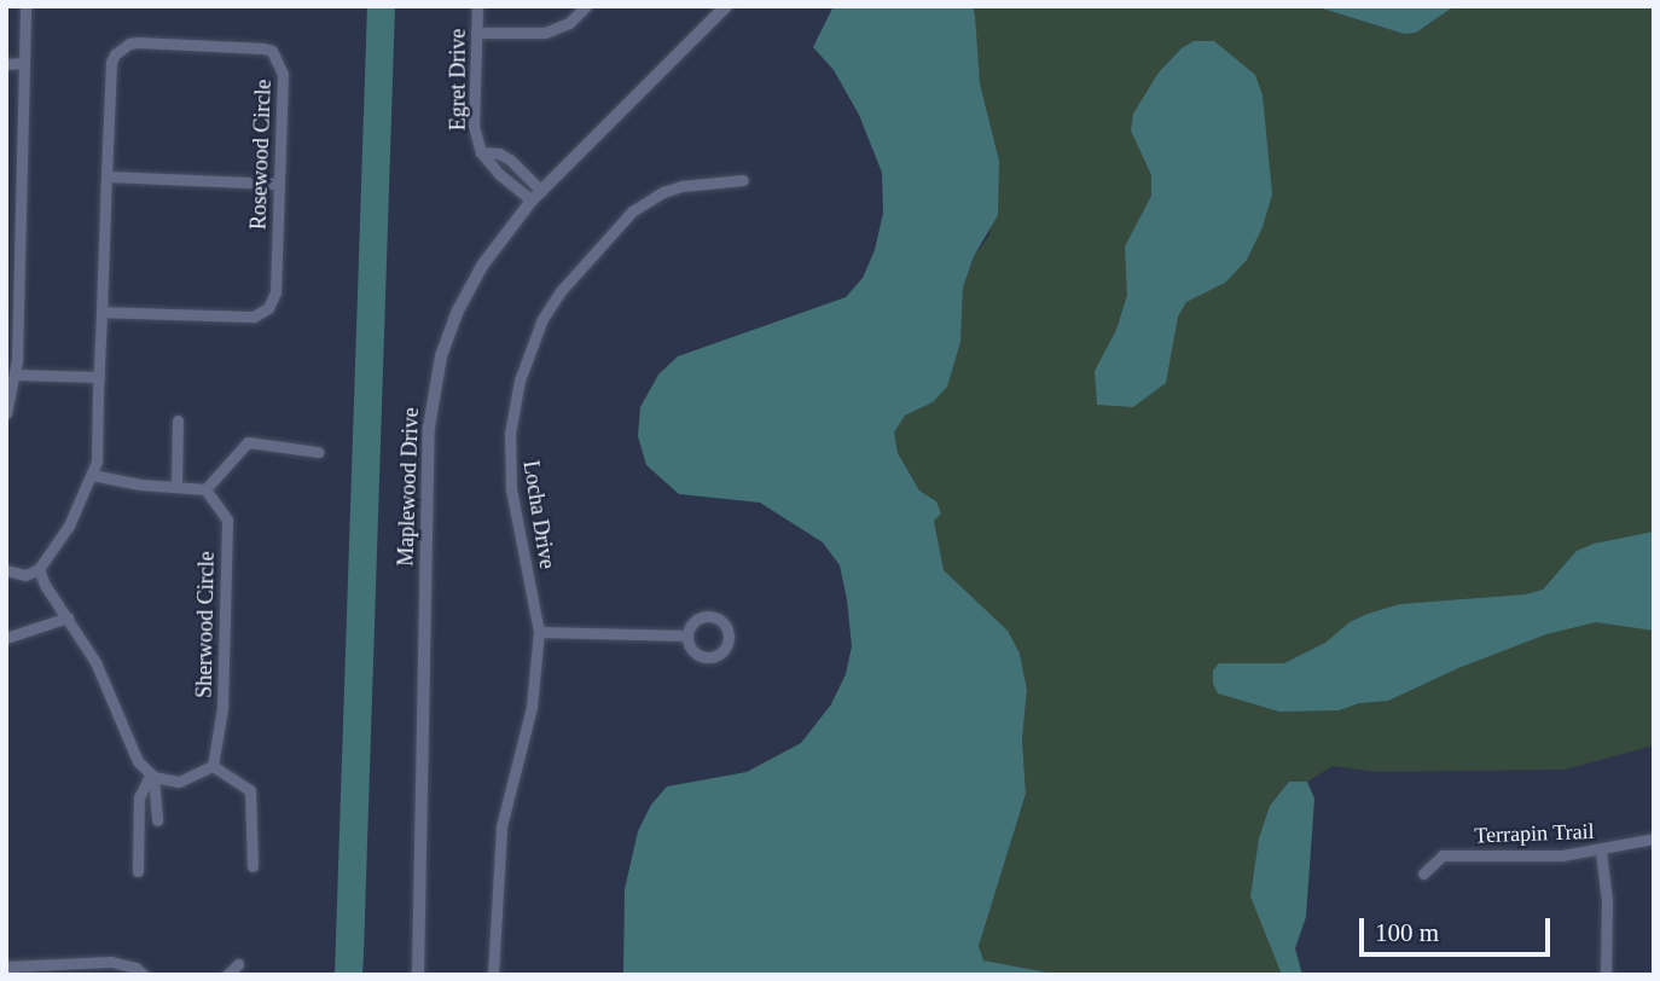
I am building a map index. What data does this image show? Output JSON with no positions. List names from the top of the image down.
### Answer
{
  "streets": {
    "street": [
      "Egret Drive",
      "Rosewood Circle",
      "Maplewood Drive",
      "Locha Drive",
      "Sherwood Circle",
      "Terrapin Trail"
    ]
  },
  "crossings": [
    ["Egret Drive", "Maplewood Drive"]
  ],
  "scale_bar": "100 m"
}
